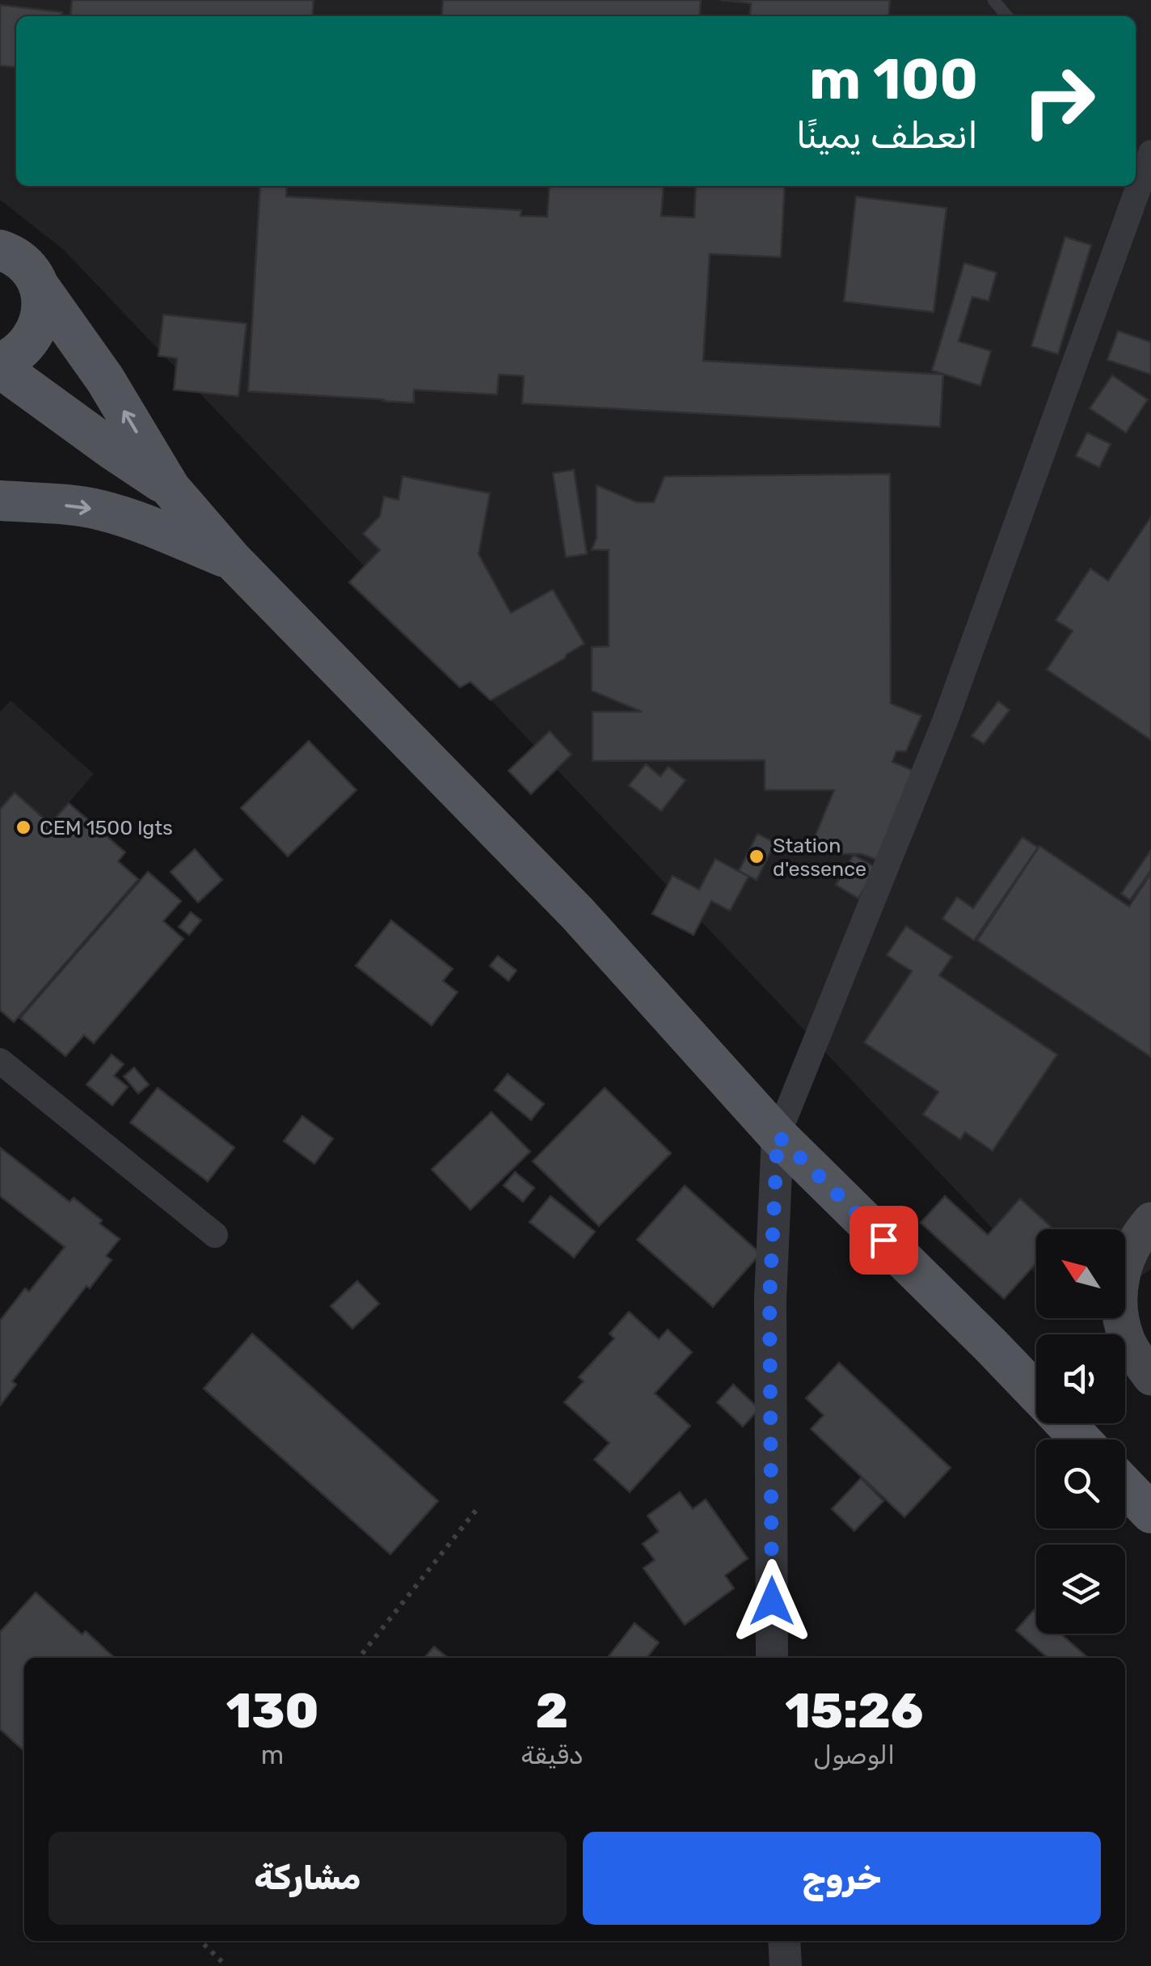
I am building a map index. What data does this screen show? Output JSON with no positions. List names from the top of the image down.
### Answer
{
  "places": ["CEM 1500 lgts", "Station d'essence"],
  "north": "top left",
  "page": {
    "turn": ["100 m", "انعطف يمينًا"],
    "eta": [
      "15:26",
      "الوصول",
      "2",
      "دقيقة",
      "130",
      "m"
    ],
    "buttons": ["خروج", "مشاركة"]
  }
}
